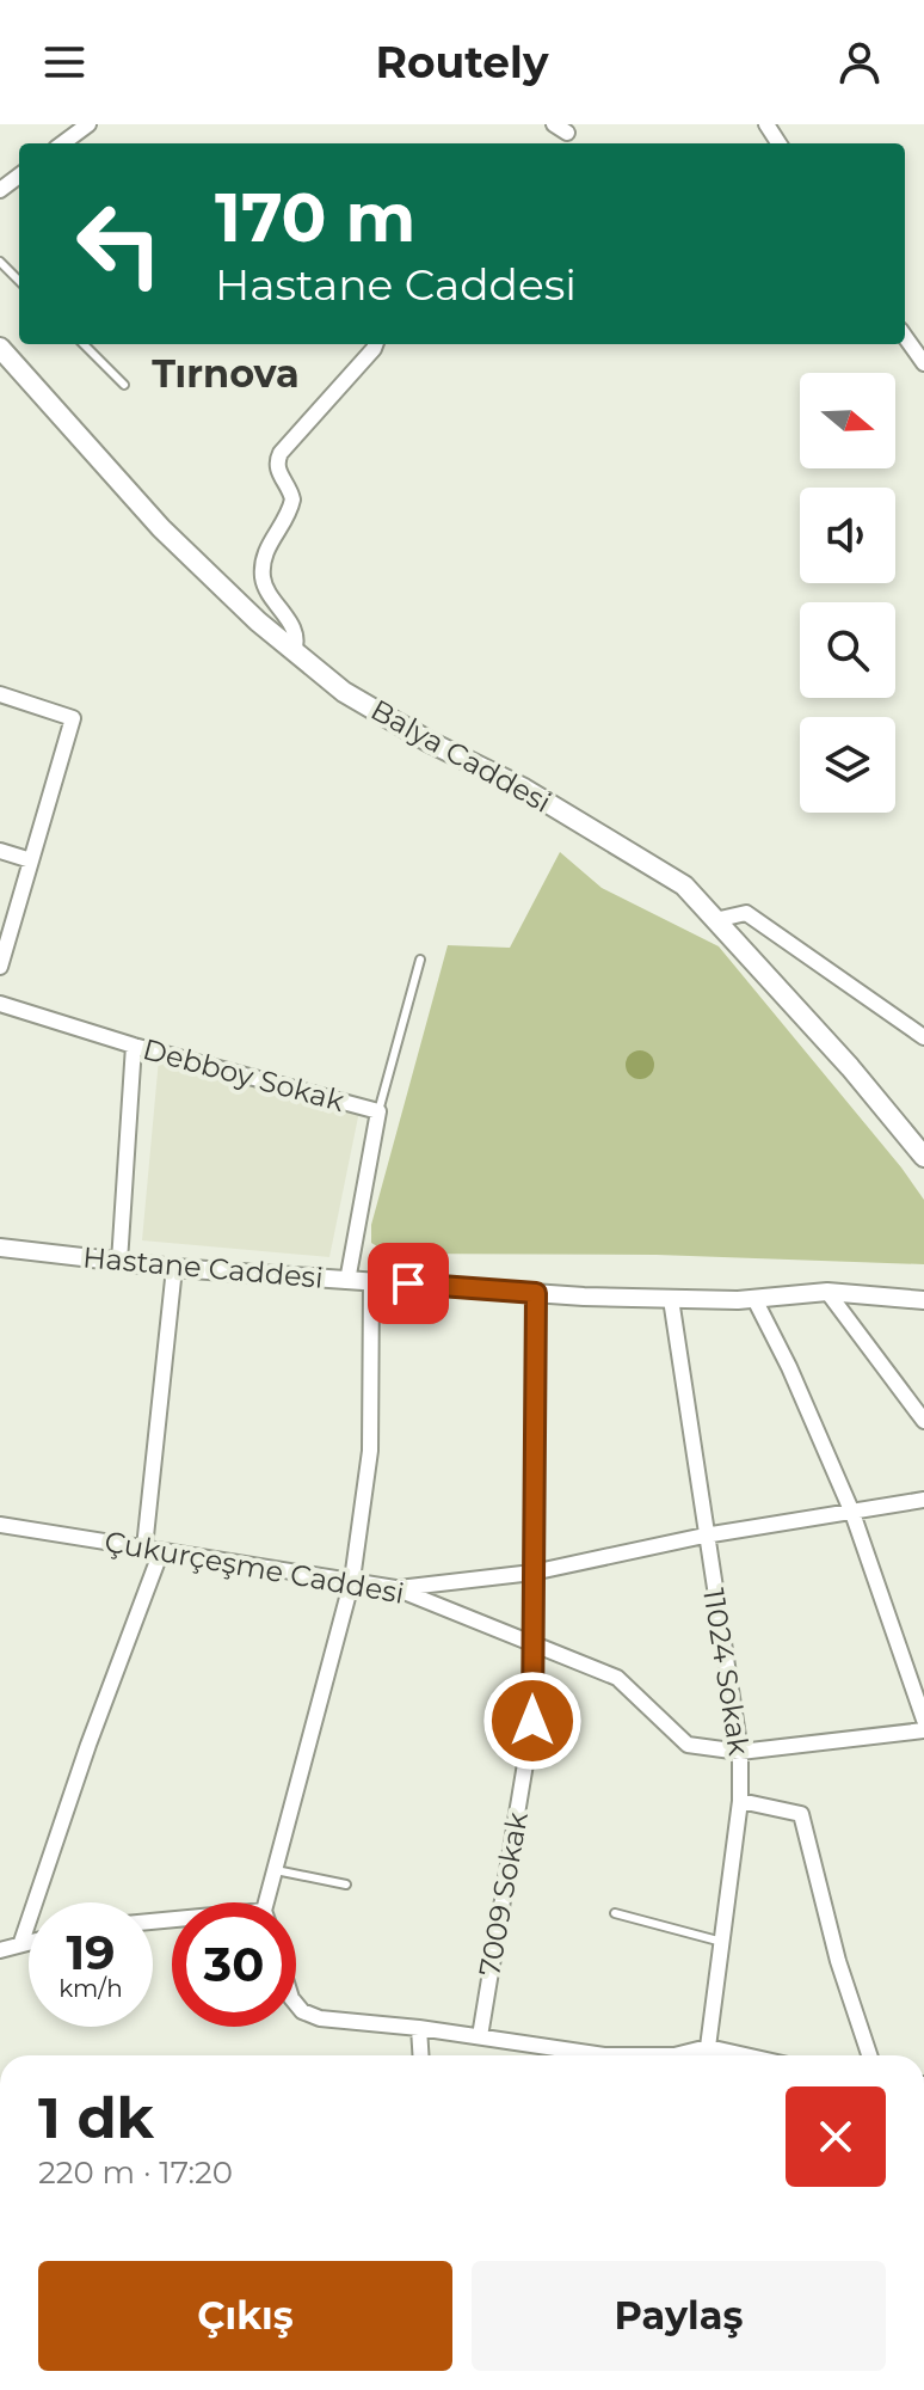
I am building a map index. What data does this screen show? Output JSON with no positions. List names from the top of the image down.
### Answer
{
  "streets": {
    "main road": ["Balya Caddesi"],
    "street": [
      "Debboy Sokak",
      "Hastane Caddesi",
      "Çukurçeşme Caddesi",
      "11024 Sokak",
      "7009 Sokak"
    ]
  },
  "crossings": [
    ["Debboy Sokak", "Hastane Caddesi"],
    ["Hastane Caddesi", "11024 Sokak"],
    ["Hastane Caddesi", "7009 Sokak"],
    ["Çukurçeşme Caddesi", "11024 Sokak"],
    ["Çukurçeşme Caddesi", "7009 Sokak"]
  ],
  "districts": ["Tırnova"],
  "north": "right",
  "page": {
    "header": "Routely",
    "turn": ["170 m", "Hastane Caddesi"],
    "speed": "19 km/h",
    "limit": "30",
    "heading": ["1 dk", "220 m · 17:20"],
    "buttons": ["Çıkış", "Paylaş"]
  }
}
